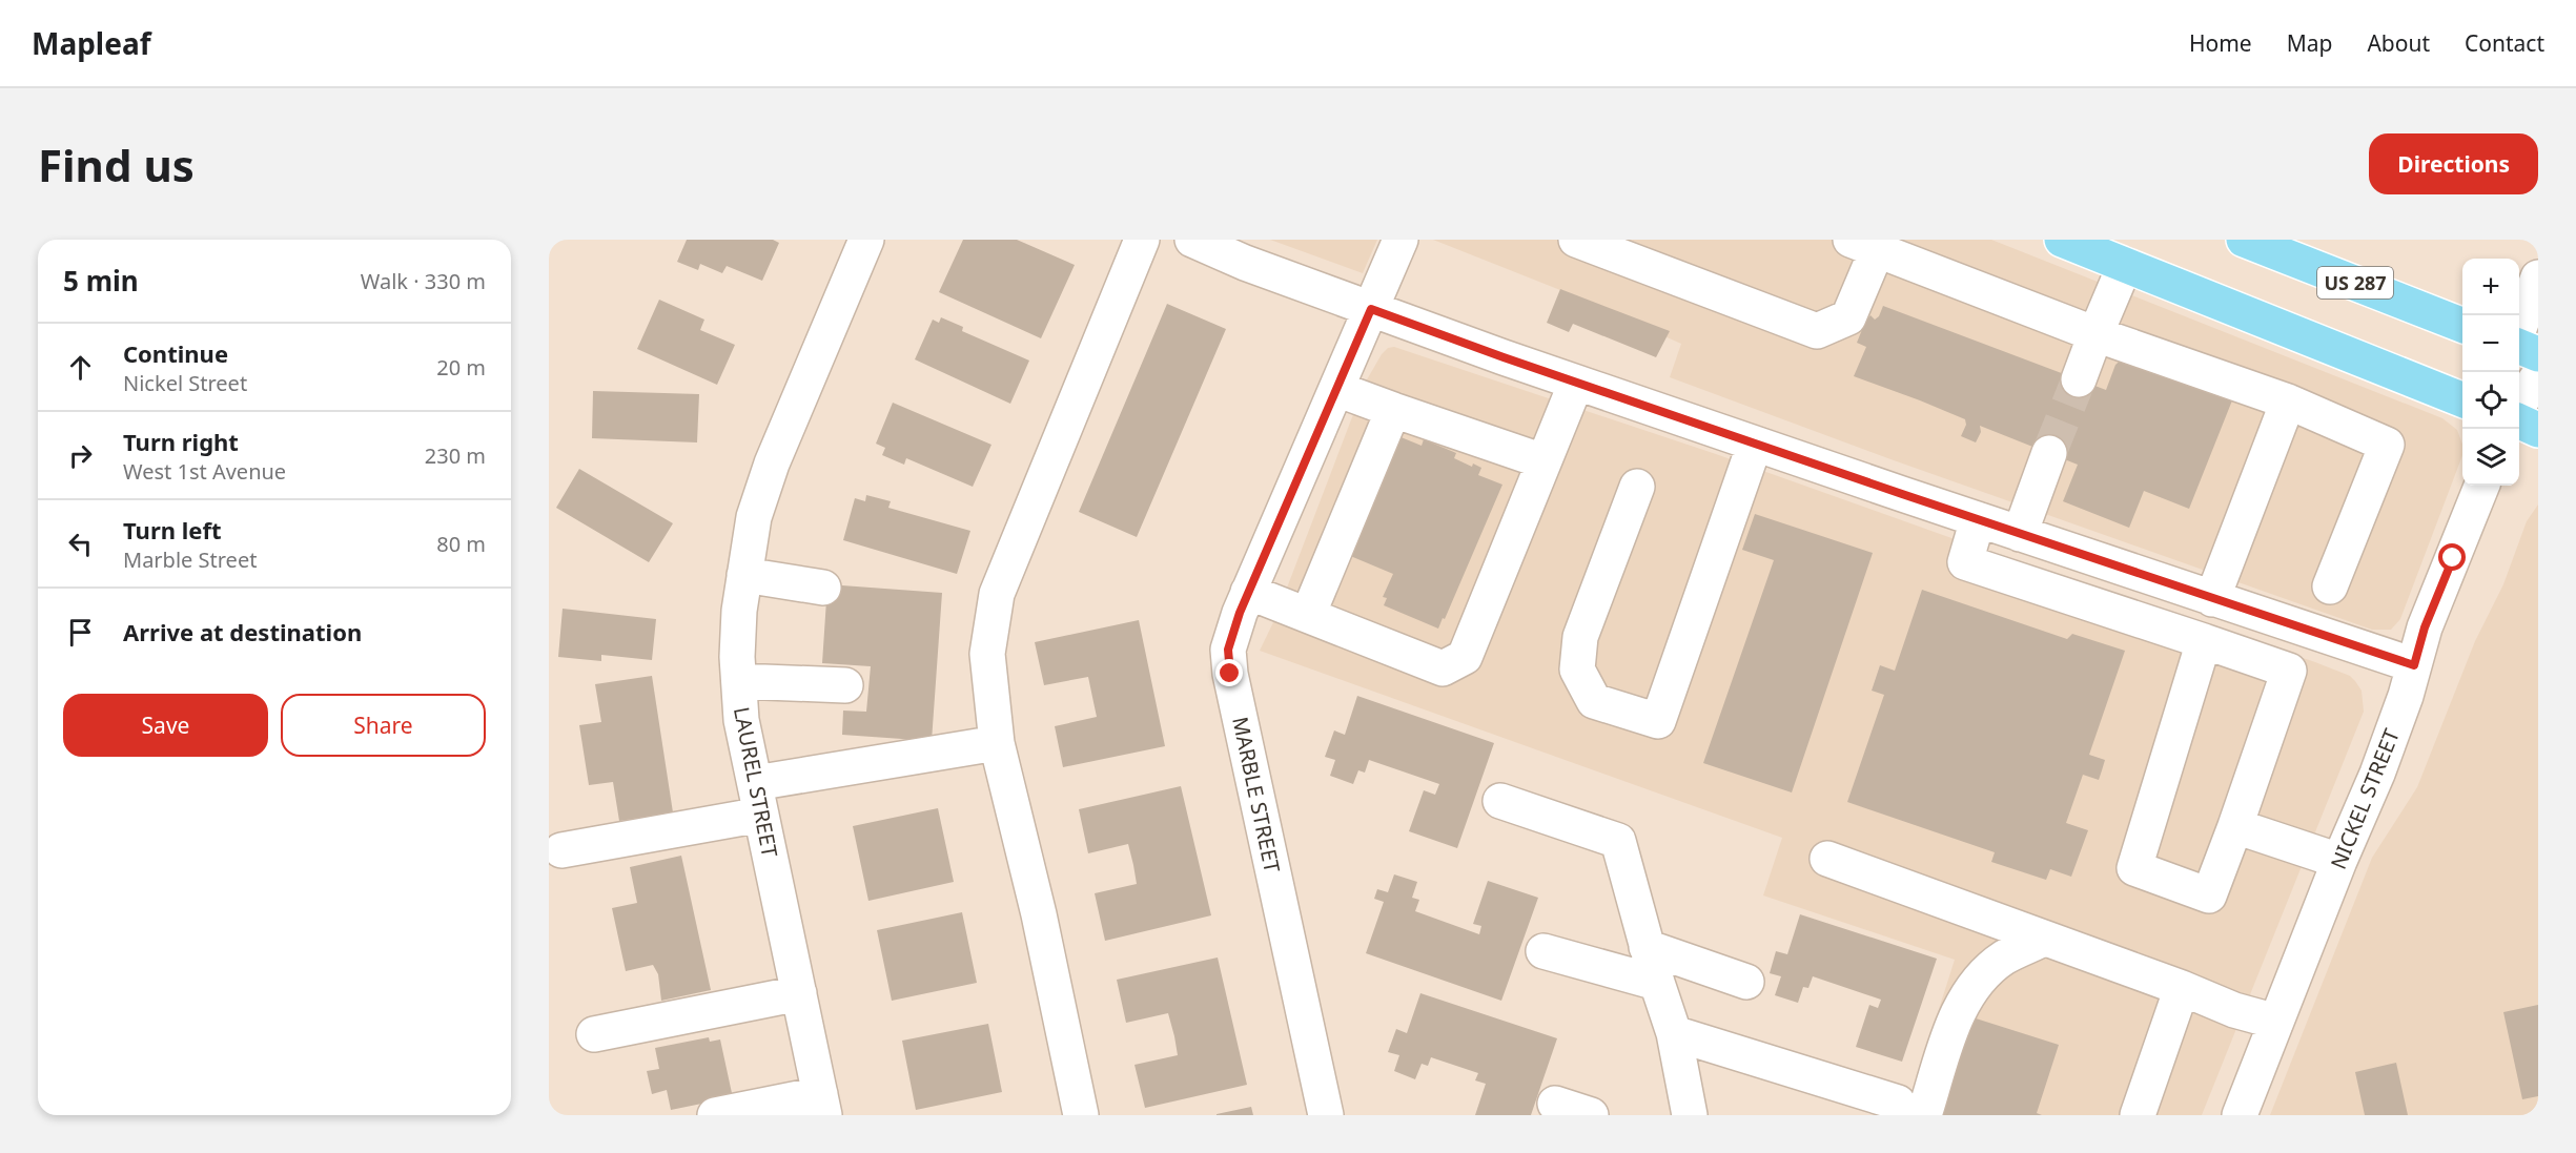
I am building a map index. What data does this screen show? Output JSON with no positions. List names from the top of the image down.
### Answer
{
  "streets": {
    "main road": ["US 287"],
    "street": ["LAUREL STREET", "MARBLE STREET", "NICKEL STREET"]
  },
  "page": {
    "header": "Mapleaf",
    "nav": [
      "Home",
      "Map",
      "About",
      "Contact"
    ],
    "buttons": [
      "Directions",
      ["Save", "Share"]
    ],
    "title": "Find us",
    "heading": ["5 min", "Walk · 330 m"],
    "map_buttons": ["+", "−"],
    "list": [
      ["Continue", "Nickel Street", "20 m"],
      ["Turn right", "West 1st Avenue", "230 m"],
      ["Turn left", "Marble Street", "80 m"],
      "Arrive at destination"
    ]
  }
}
